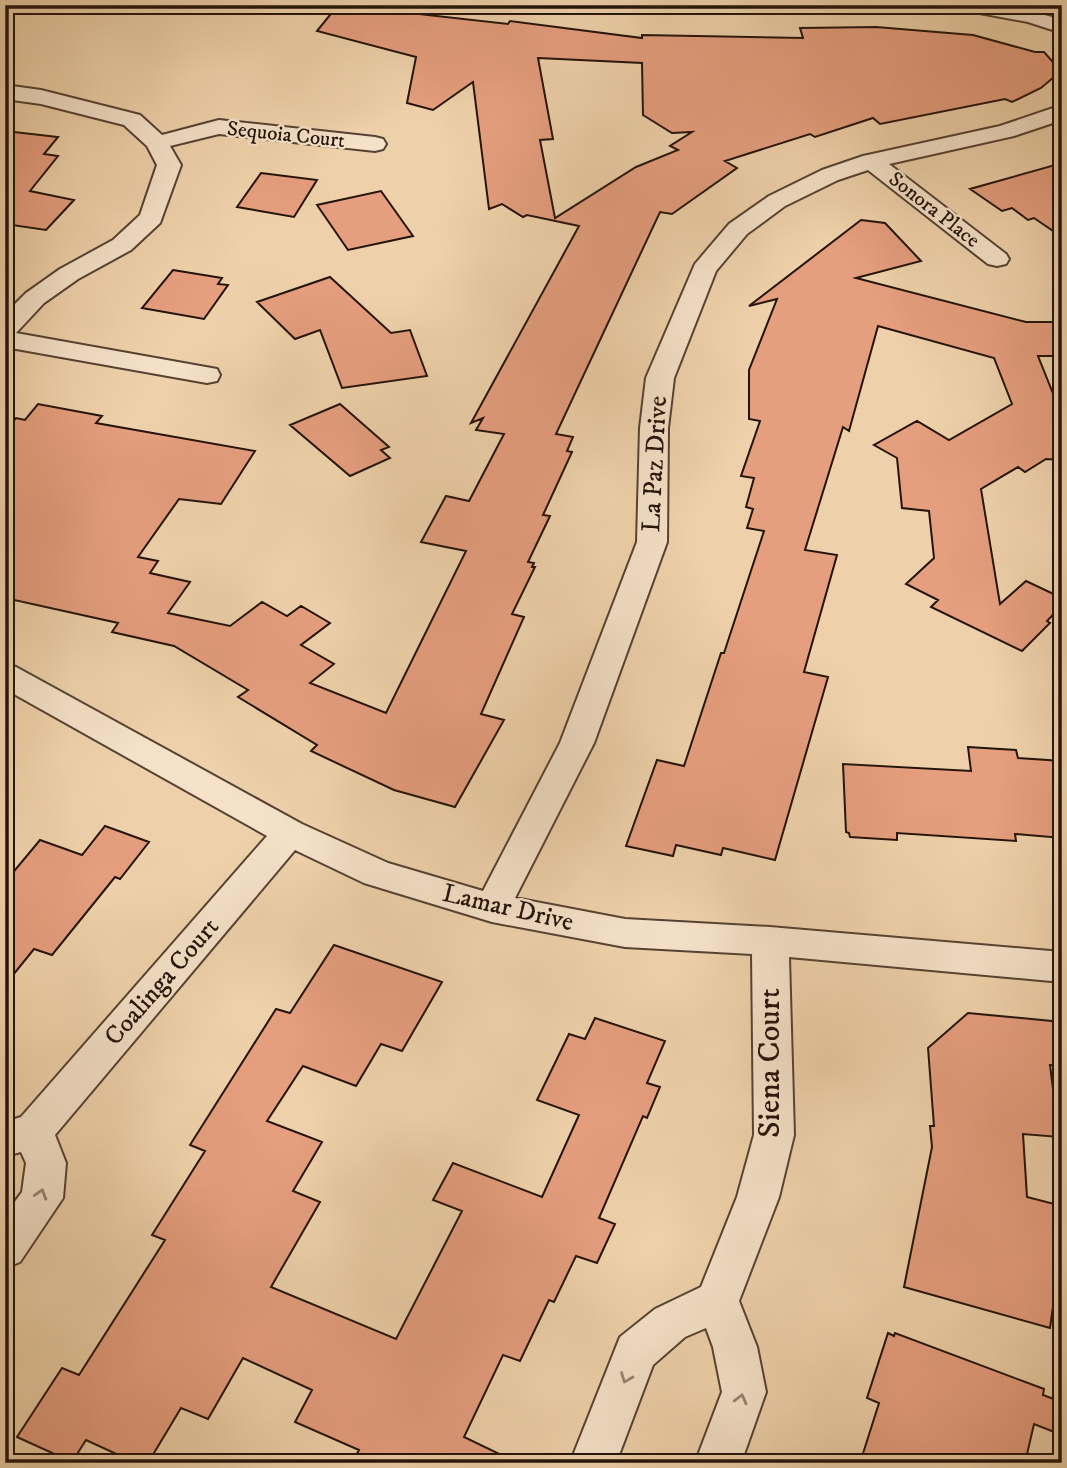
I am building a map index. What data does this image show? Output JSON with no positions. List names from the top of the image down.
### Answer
{
  "streets": {
    "street": [
      "Sequoia Court",
      "Sonora Place",
      "La Paz Drive",
      "Lamar Drive",
      "Coalinga Court",
      "Siena Court"
    ]
  },
  "crossings": [
    ["Sonora Place", "La Paz Drive"],
    ["La Paz Drive", "Lamar Drive"],
    ["Lamar Drive", "Coalinga Court"],
    ["Lamar Drive", "Siena Court"]
  ]
}
